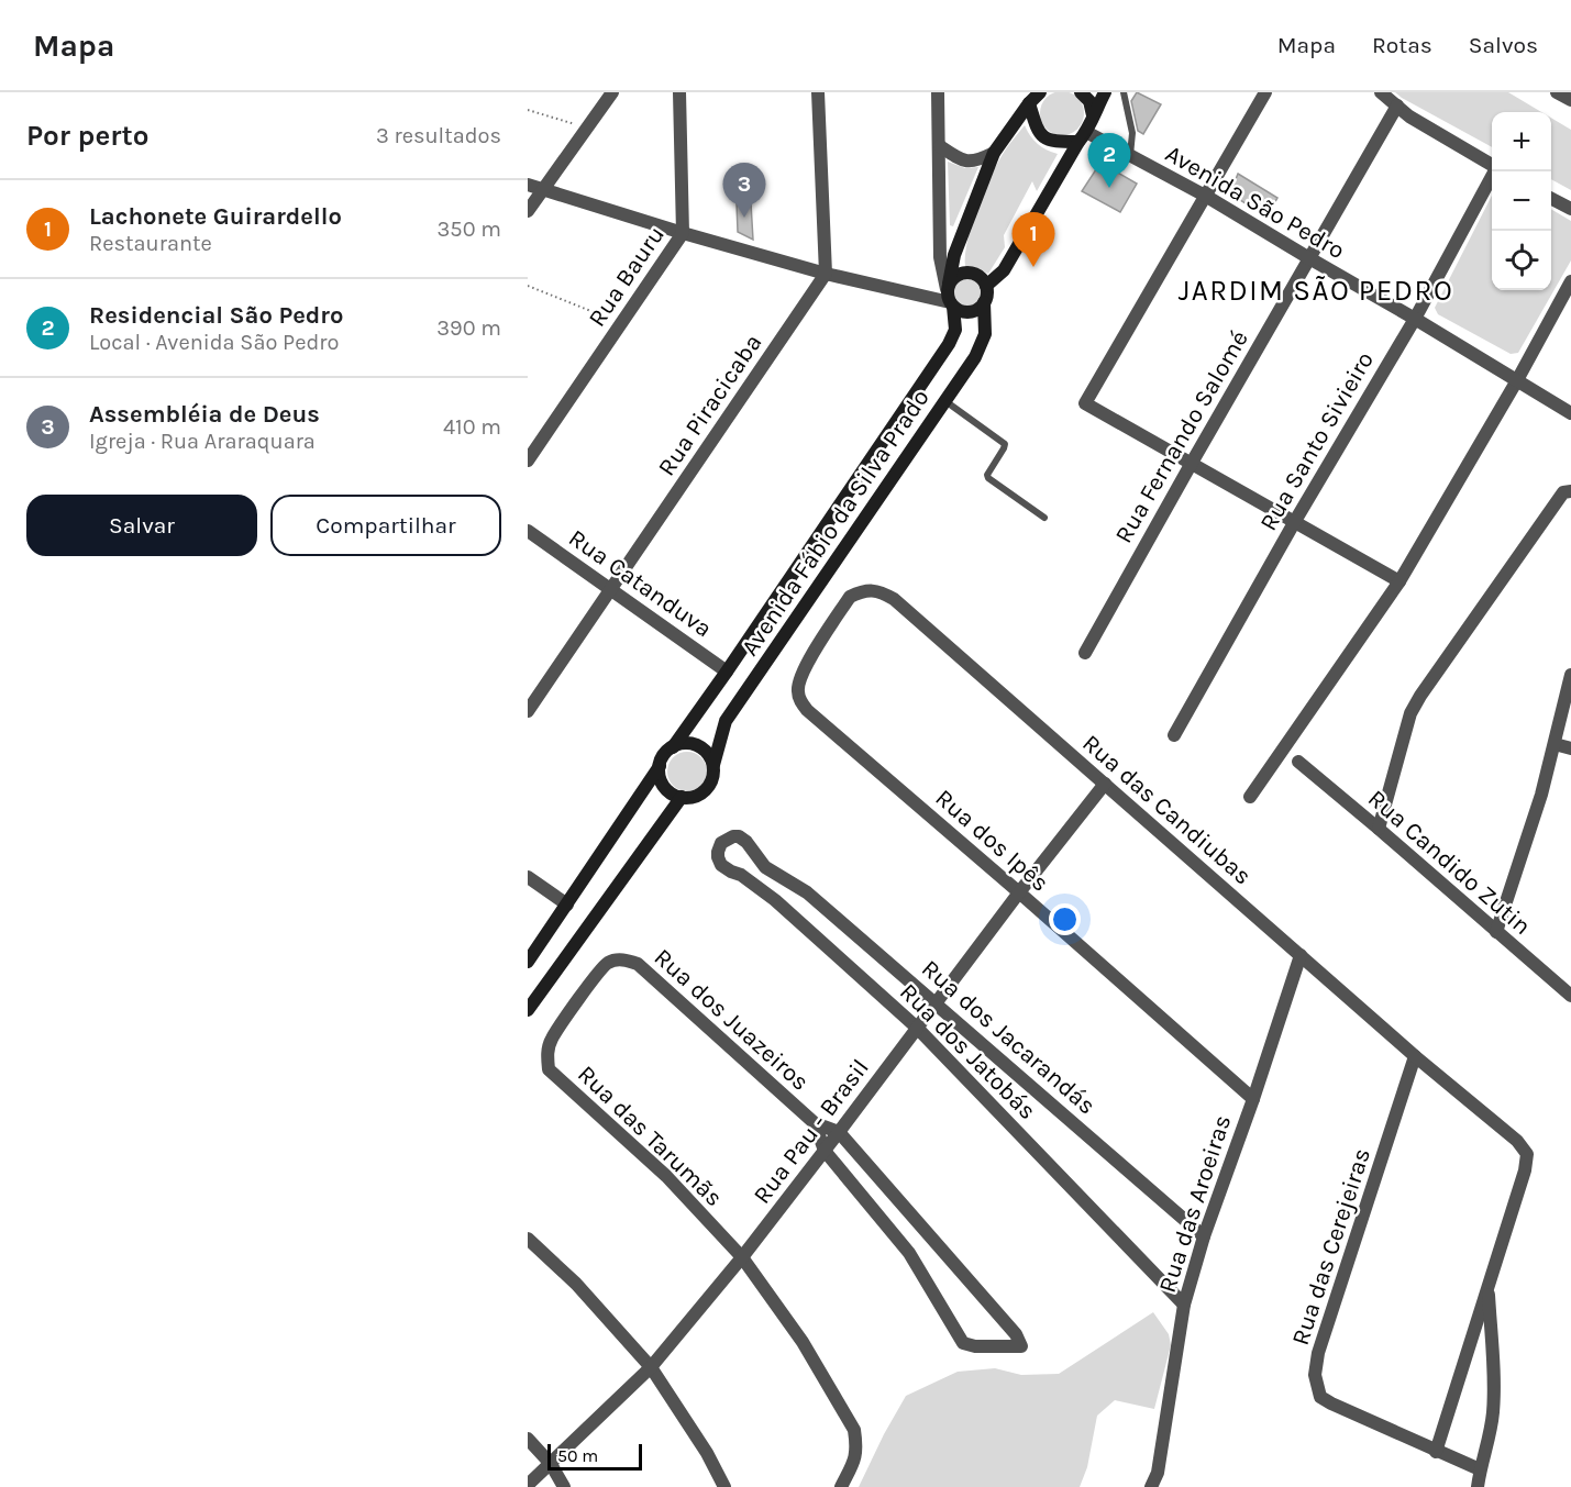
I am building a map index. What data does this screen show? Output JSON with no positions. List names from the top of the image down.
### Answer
{
  "streets": {
    "main road": ["Avenida Fábio da Silva Prado"],
    "street": [
      "Avenida São Pedro",
      "Rua Bauru",
      "Rua Piracicaba",
      "Rua Fernando Salomé",
      "Rua Santo Sivieiro",
      "Rua Catanduva",
      "Rua das Candiubas",
      "Rua dos Ipês",
      "Rua Candido Zutin",
      "Rua dos Juazeiros",
      "Rua dos Jacarandás",
      "Rua dos Jatobás",
      "Rua Pau - Brasil",
      "Rua das Tarumãs",
      "Rua das Aroeiras",
      "Rua das Cerejeiras"
    ]
  },
  "crossings": [
    ["Avenida São Pedro", "Rua Fernando Salomé"],
    ["Avenida São Pedro", "Rua Santo Sivieiro"],
    ["Rua Piracicaba", "Rua Catanduva"],
    ["Avenida Fábio da Silva Prado", "Rua Catanduva"],
    ["Rua das Candiubas", "Rua dos Ipês"],
    ["Rua das Candiubas", "Rua Pau - Brasil"],
    ["Rua das Candiubas", "Rua das Aroeiras"],
    ["Rua das Candiubas", "Rua das Cerejeiras"],
    ["Rua dos Ipês", "Rua Pau - Brasil"],
    ["Rua dos Ipês", "Rua das Aroeiras"],
    ["Rua dos Juazeiros", "Rua Pau - Brasil"],
    ["Rua dos Juazeiros", "Rua das Tarumãs"],
    ["Rua dos Jacarandás", "Rua dos Jatobás"],
    ["Rua dos Jacarandás", "Rua Pau - Brasil"],
    ["Rua dos Jacarandás", "Rua das Aroeiras"],
    ["Rua dos Jatobás", "Rua Pau - Brasil"],
    ["Rua dos Jatobás", "Rua das Aroeiras"],
    ["Rua Pau - Brasil", "Rua das Tarumãs"]
  ],
  "districts": ["JARDIM SÃO PEDRO"],
  "scale_bar": "50 m",
  "page": {
    "header": "Mapa",
    "nav": ["Mapa", "Rotas", "Salvos"],
    "heading": ["Por perto", "3 resultados"],
    "map_buttons": ["+", "−"],
    "pins": ["2", "3", "1"],
    "list": [
      {
        "mark": "1",
        "name": "Lachonete Guirardello",
        "note": "Restaurante",
        "value": "350 m"
      },
      {
        "mark": "2",
        "name": "Residencial São Pedro",
        "note": "Local · Avenida São Pedro",
        "value": "390 m"
      },
      {
        "mark": "3",
        "name": "Assembléia de Deus",
        "note": "Igreja · Rua Araraquara",
        "value": "410 m"
      }
    ],
    "buttons": ["Salvar", "Compartilhar"],
    "scale": "50 m"
  }
}
